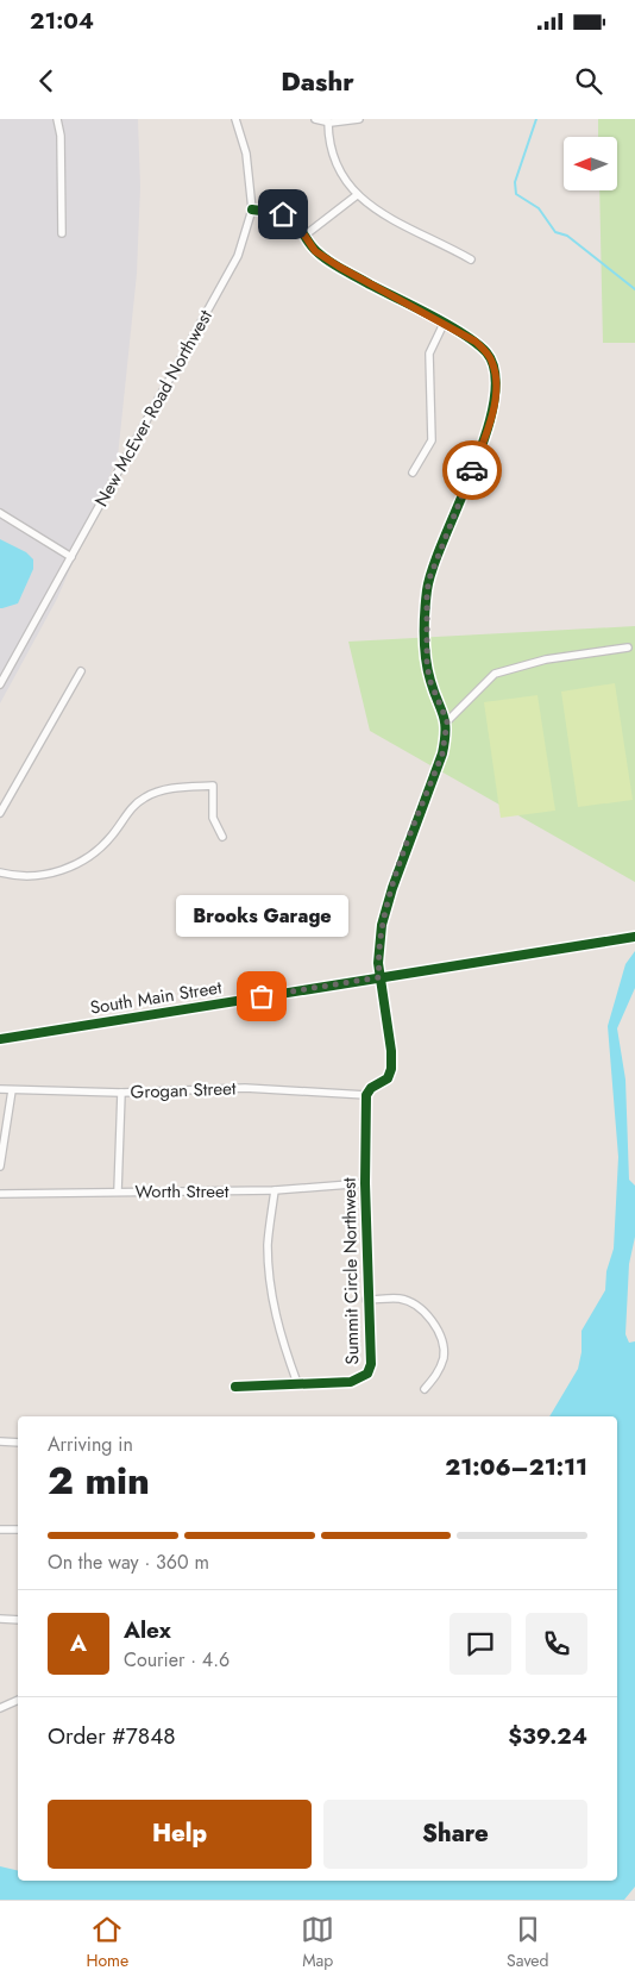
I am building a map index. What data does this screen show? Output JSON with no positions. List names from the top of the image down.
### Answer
{
  "streets": {
    "main road": ["South Main Street"],
    "street": [
      "New McEver Road Northwest",
      "Grogan Street",
      "Worth Street",
      "Summit Circle Northwest"
    ]
  },
  "crossings": [
    ["Grogan Street", "Summit Circle Northwest"],
    ["Worth Street", "Summit Circle Northwest"]
  ],
  "places": ["Brooks Garage"],
  "north": "left",
  "page": {
    "status": "21:04",
    "header": "Dashr",
    "bubble": "Brooks Garage",
    "heading": ["2 min", "Arriving in", "21:06–21:11"],
    "panel": [
      "Alex",
      "Courier · 4.6",
      "Order #7848",
      "$39.24"
    ],
    "bar": "On the way · 360 m",
    "round": "A",
    "buttons": ["Help", "Share"],
    "tabs": ["Home", "Map", "Saved"]
  }
}
